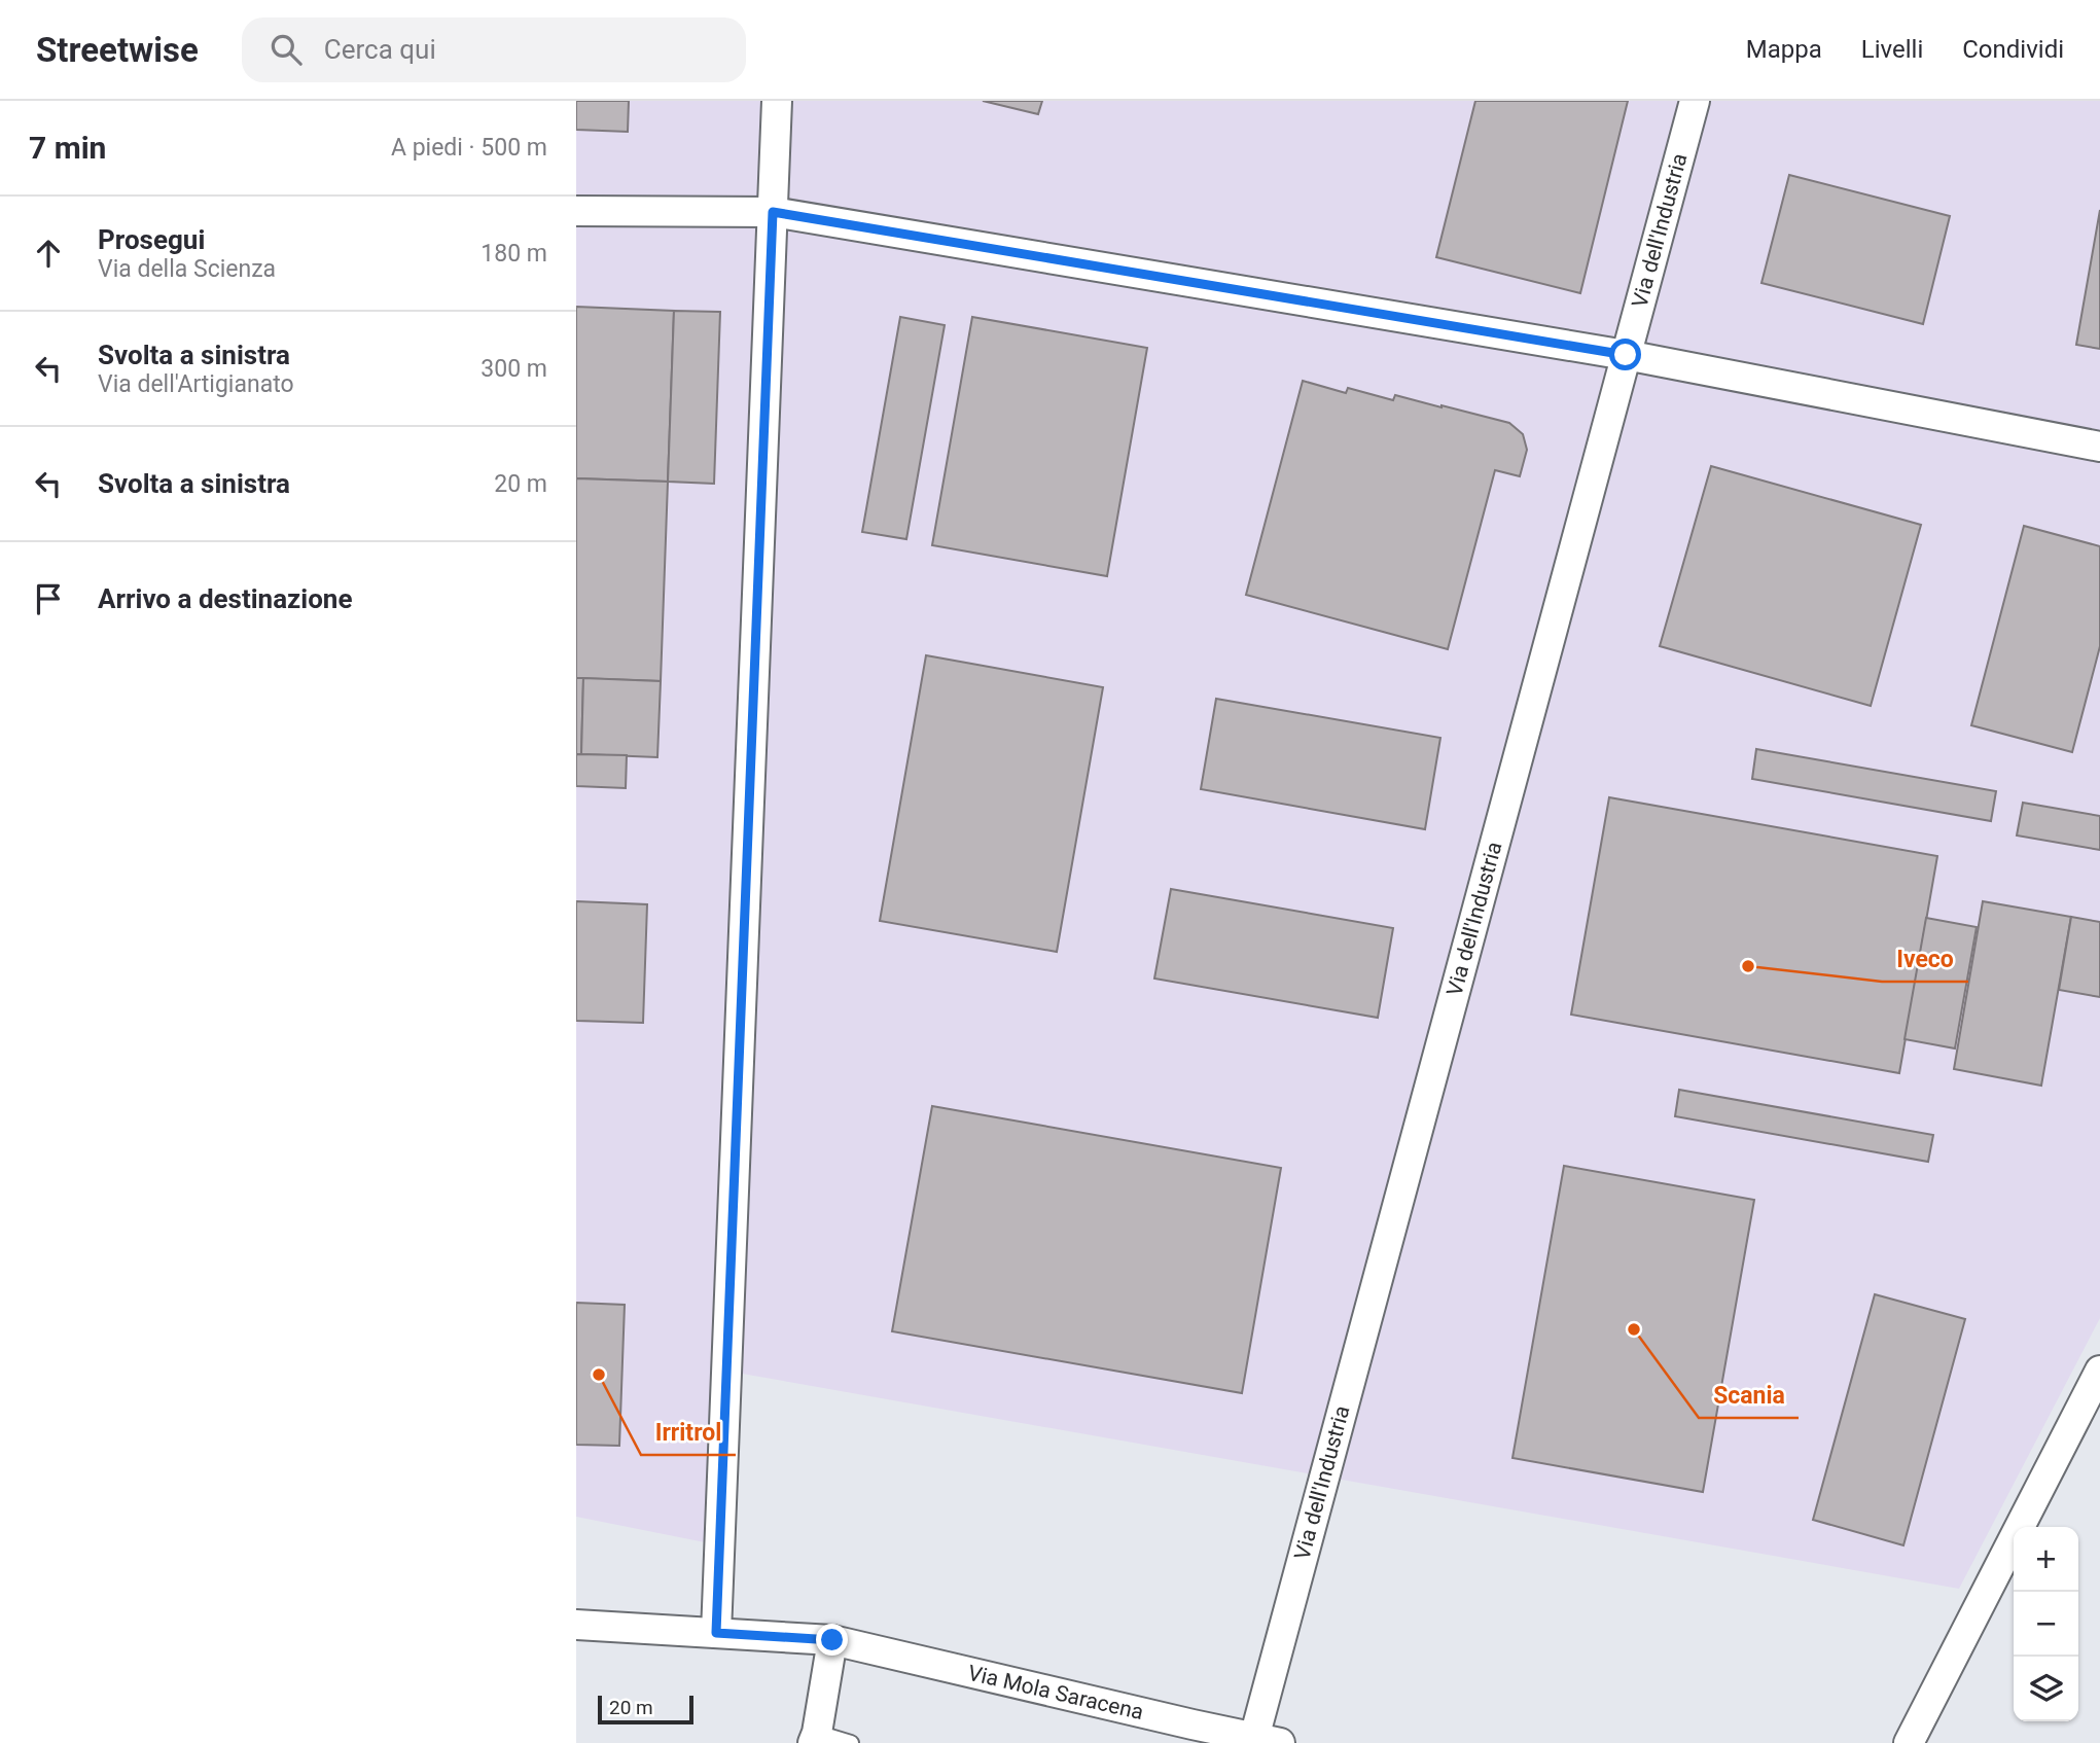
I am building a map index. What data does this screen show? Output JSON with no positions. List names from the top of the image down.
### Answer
{
  "streets": {
    "street": ["Via dell'Industria", "Via Mola Saracena"]
  },
  "crossings": [
    ["Via dell'Industria", "Via Mola Saracena"]
  ],
  "places": ["Iveco", "Scania", "Irritrol"],
  "scale_bar": "20 m",
  "page": {
    "header": "Streetwise",
    "search": "Cerca qui",
    "nav": ["Mappa", "Livelli", "Condividi"],
    "heading": ["7 min", "A piedi · 500 m"],
    "list": [
      ["Prosegui", "Via della Scienza", "180 m"],
      ["Svolta a sinistra", "Via dell'Artigianato", "300 m"],
      ["Svolta a sinistra", "20 m"],
      "Arrivo a destinazione"
    ],
    "map_buttons": ["+", "−"],
    "scale": "20 m"
  }
}
